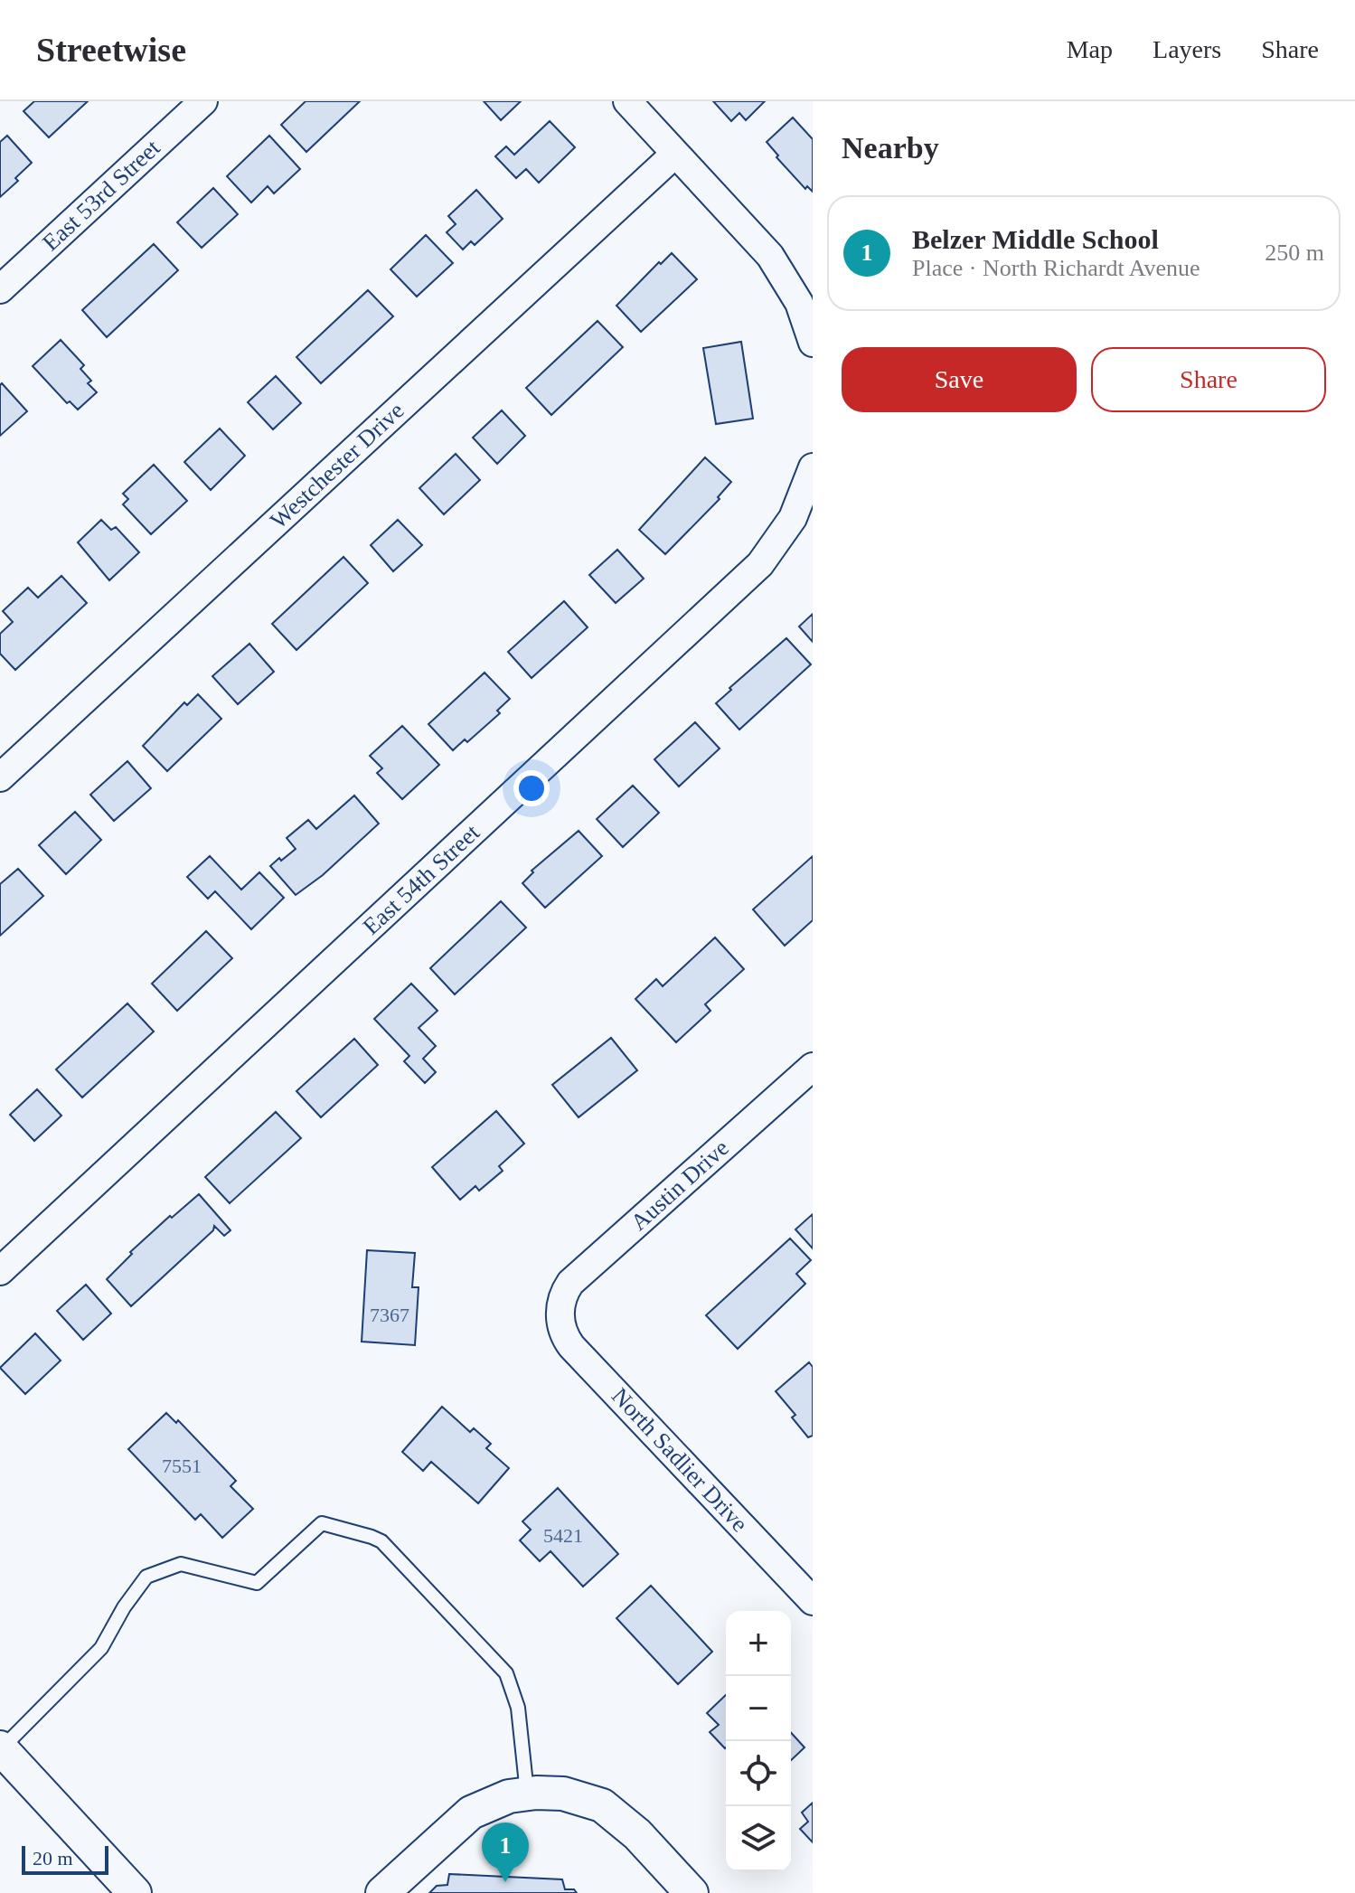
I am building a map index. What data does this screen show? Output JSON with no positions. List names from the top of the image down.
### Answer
{
  "streets": {
    "street": [
      "East 53rd Street",
      "Westchester Drive",
      "East 54th Street",
      "Austin Drive",
      "North Sadlier Drive"
    ]
  },
  "crossings": [
    ["Austin Drive", "North Sadlier Drive"]
  ],
  "house_numbers": ["7367", "7551", "5421"],
  "scale_bar": "20 m",
  "page": {
    "header": "Streetwise",
    "nav": ["Map", "Layers", "Share"],
    "heading": "Nearby",
    "list": [
      {
        "mark": "1",
        "name": "Belzer Middle School",
        "note": "Place · North Richardt Avenue",
        "value": "250 m"
      }
    ],
    "buttons": ["Save", "Share"],
    "map_buttons": ["+", "−"],
    "pins": "1",
    "scale": "20 m"
  }
}
